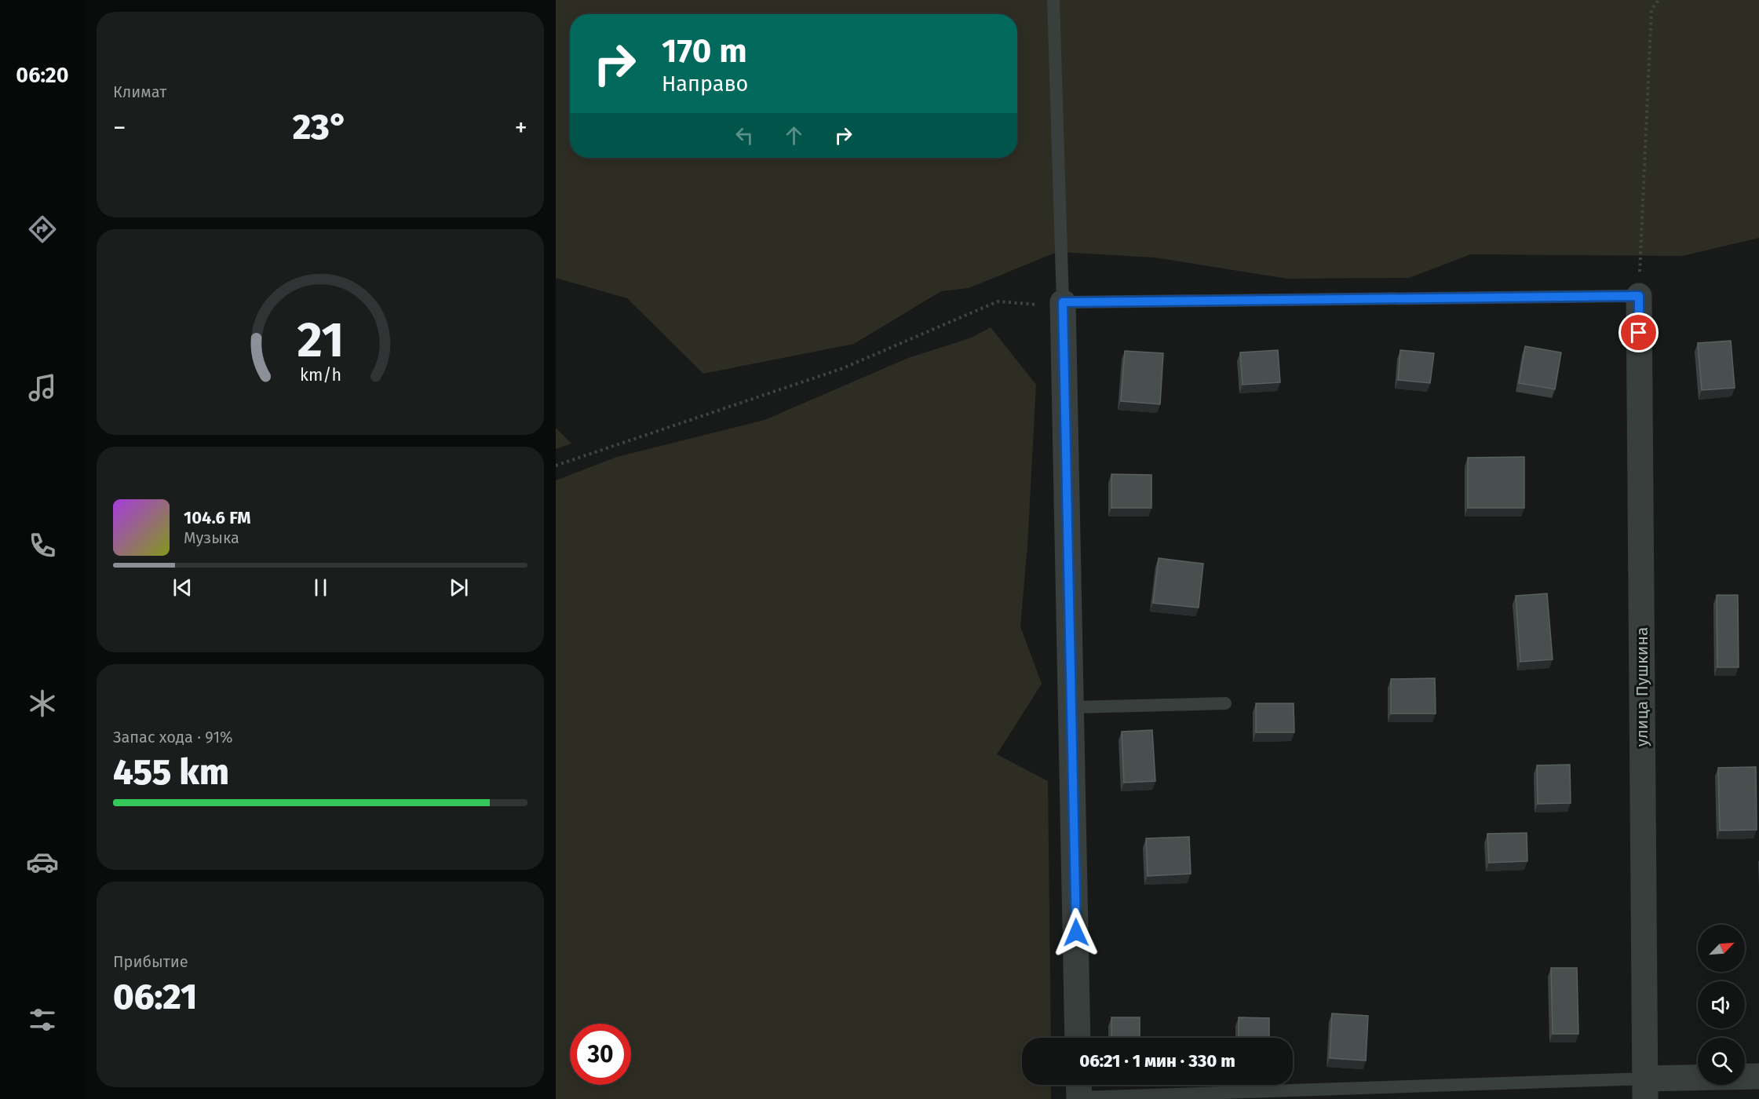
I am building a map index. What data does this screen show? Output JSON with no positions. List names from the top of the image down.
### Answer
{
  "streets": {
    "street": ["улица Пушкина"]
  },
  "north": "top right",
  "page": {
    "tabs": "06:20",
    "tile": [
      "Климат",
      ["Запас хода · 91%", "455 km"],
      ["Прибытие", "06:21"]
    ],
    "turn": ["170 m", "Направо"],
    "heat": ["−", "23°", "+"],
    "song": ["104.6 FM", "Музыка"],
    "limit": "30",
    "trip": "06:21 · 1 мин · 330 m",
    "gauge": ["21", "km/h"]
  }
}
